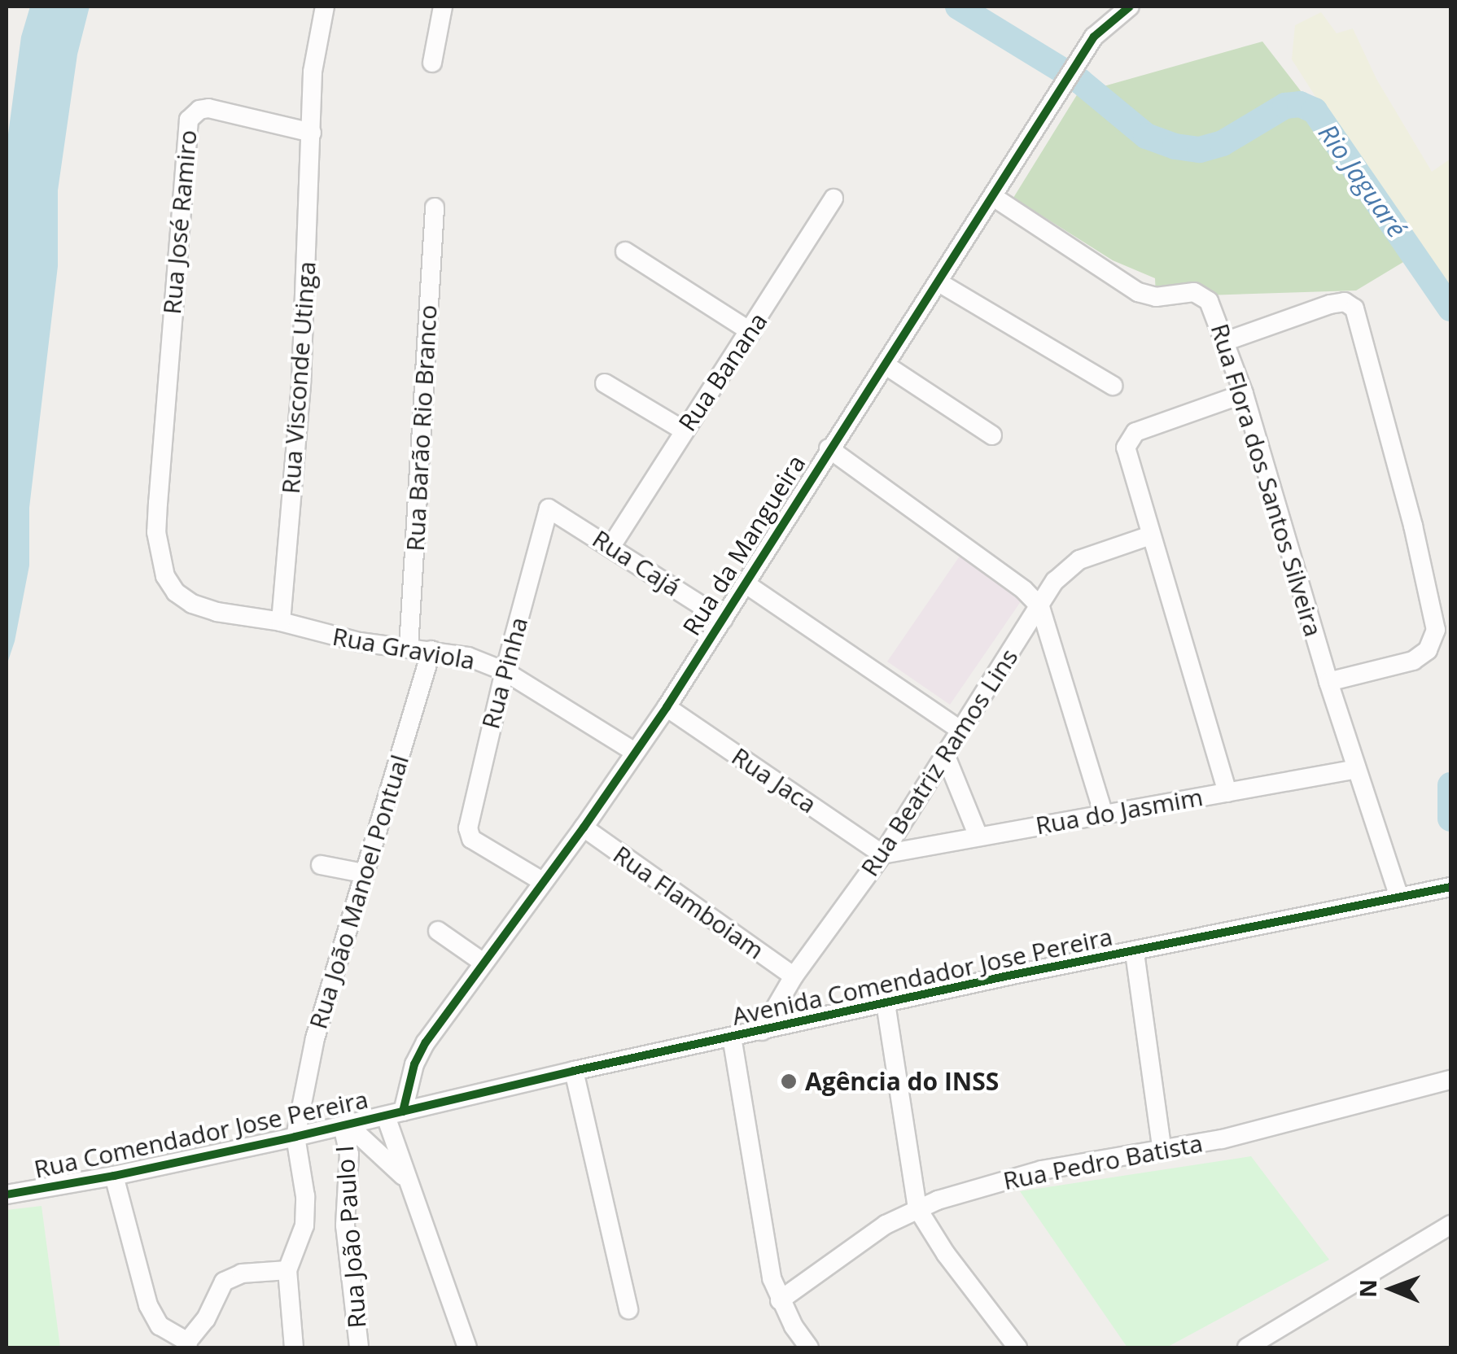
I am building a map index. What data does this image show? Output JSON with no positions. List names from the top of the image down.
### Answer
{
  "streets": {
    "street": [
      "Rua José Ramiro",
      "Rua Banana",
      "Rua Visconde Utinga",
      "Rua Barão Rio Branco",
      "Rua Flora dos Santos Silveira",
      "Rua da Mangueira",
      "Rua Cajá",
      "Rua Graviola",
      "Rua Pinha",
      "Rua Beatriz Ramos Lins",
      "Rua Jaca",
      "Rua do Jasmim",
      "Rua João Manoel Pontual",
      "Rua Flamboiam",
      "Avenida Comendador Jose Pereira",
      "Rua Comendador Jose Pereira",
      "Rua Pedro Batista",
      "Rua João Paulo I"
    ]
  },
  "crossings": [
    ["Rua José Ramiro", "Rua Visconde Utinga"],
    ["Rua José Ramiro", "Rua Graviola"],
    ["Rua Banana", "Rua Cajá"],
    ["Rua Visconde Utinga", "Rua Graviola"],
    ["Rua Barão Rio Branco", "Rua Graviola"],
    ["Rua Flora dos Santos Silveira", "Rua da Mangueira"],
    ["Rua Flora dos Santos Silveira", "Rua do Jasmim"],
    ["Rua Flora dos Santos Silveira", "Avenida Comendador Jose Pereira"],
    ["Rua da Mangueira", "Rua Cajá"],
    ["Rua da Mangueira", "Rua Graviola"],
    ["Rua da Mangueira", "Rua Pinha"],
    ["Rua da Mangueira", "Rua Jaca"],
    ["Rua da Mangueira", "Rua Flamboiam"],
    ["Rua da Mangueira", "Avenida Comendador Jose Pereira"],
    ["Rua da Mangueira", "Rua Comendador Jose Pereira"],
    ["Rua Cajá", "Rua Pinha"],
    ["Rua Graviola", "Rua Pinha"],
    ["Rua Graviola", "Rua João Manoel Pontual"],
    ["Rua Beatriz Ramos Lins", "Rua Jaca"],
    ["Rua Beatriz Ramos Lins", "Rua do Jasmim"],
    ["Rua Beatriz Ramos Lins", "Rua Flamboiam"],
    ["Rua Beatriz Ramos Lins", "Avenida Comendador Jose Pereira"],
    ["Rua Jaca", "Rua do Jasmim"],
    ["Rua João Manoel Pontual", "Rua Comendador Jose Pereira"],
    ["Avenida Comendador Jose Pereira", "Rua Comendador Jose Pereira"],
    ["Rua Comendador Jose Pereira", "Rua João Paulo I"]
  ],
  "water": ["Rio Jaguaré"],
  "places": ["Agência do INSS"],
  "north": "left"
}
